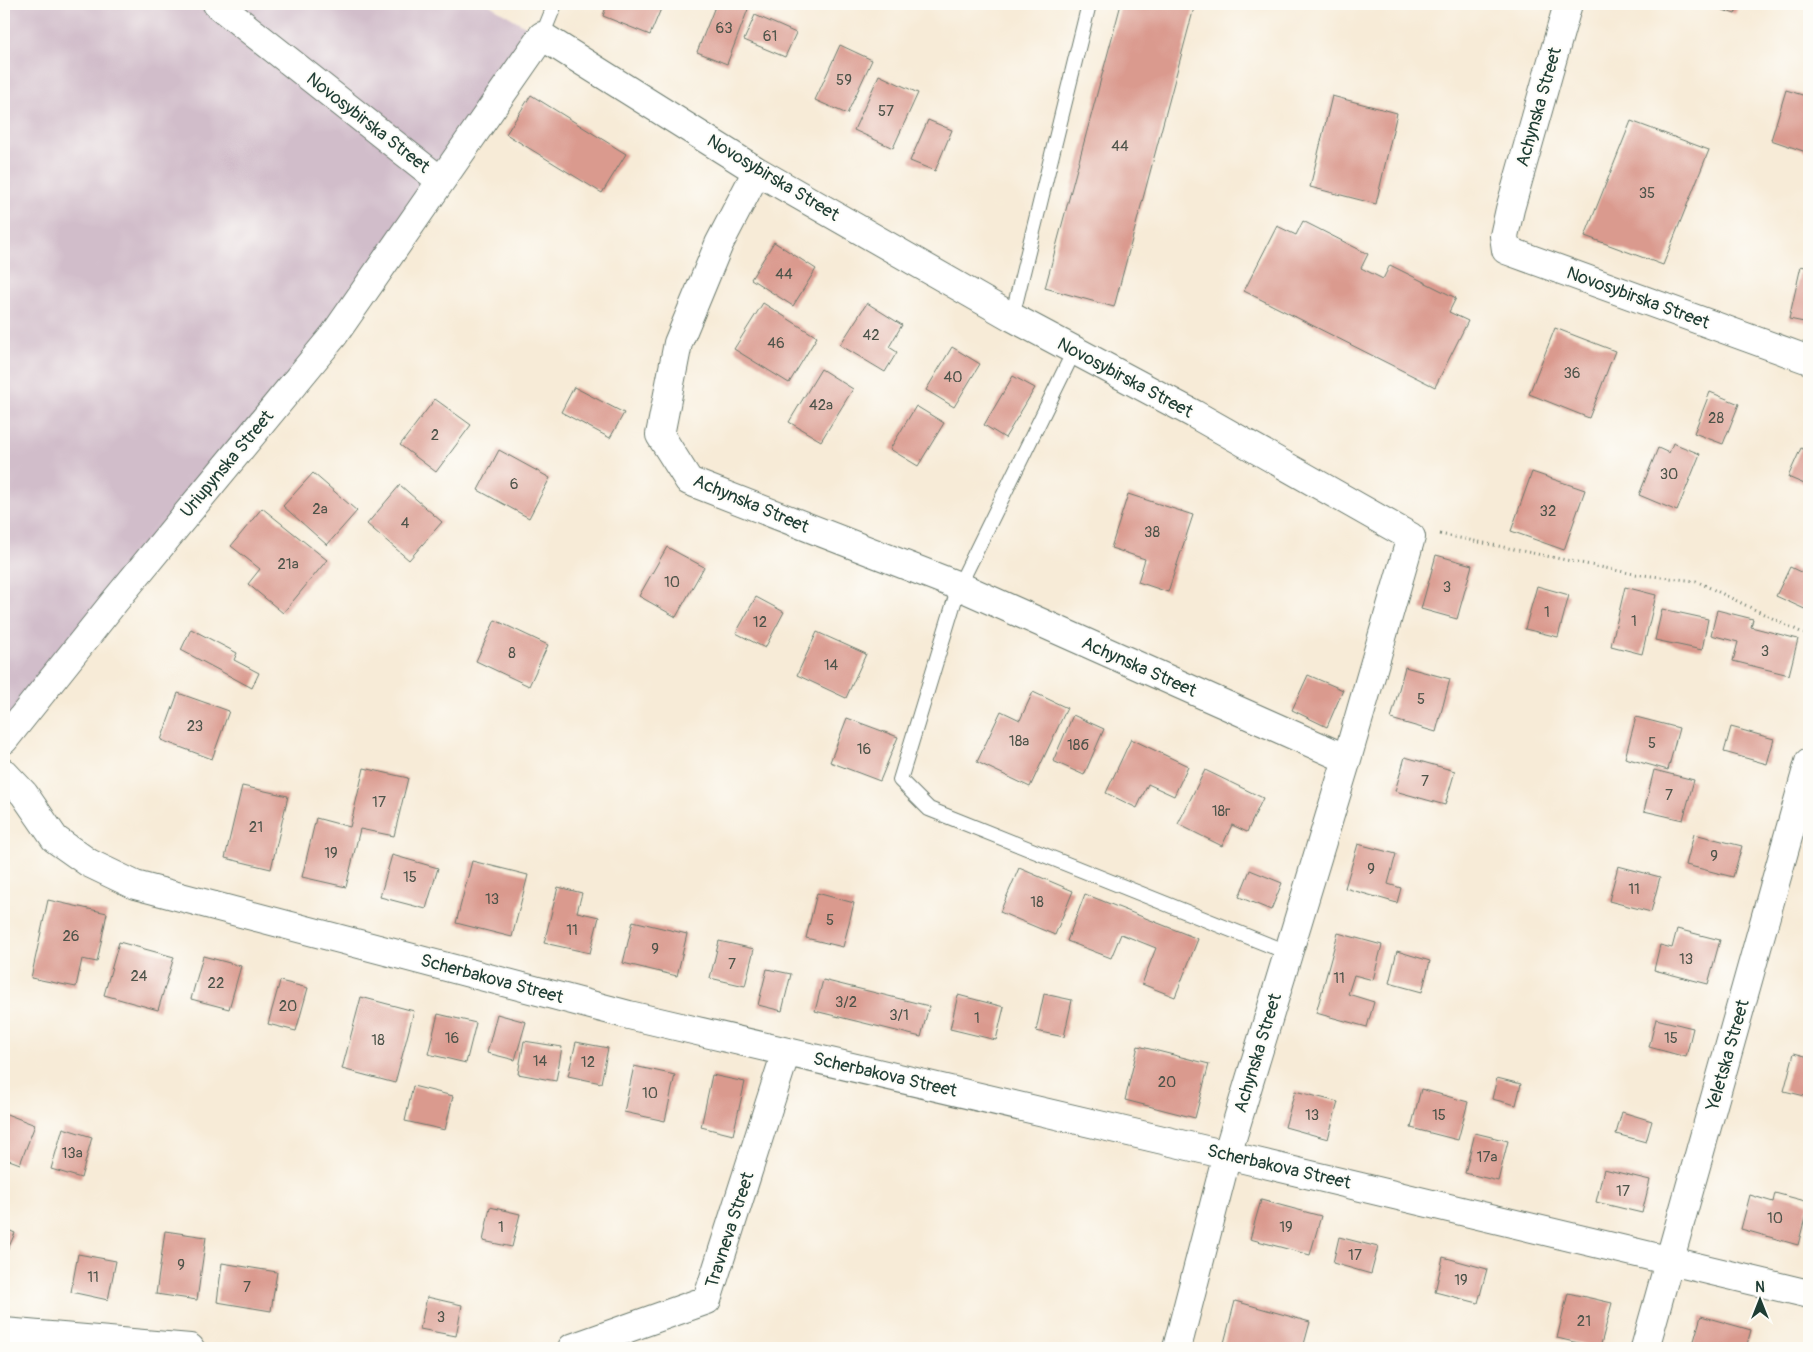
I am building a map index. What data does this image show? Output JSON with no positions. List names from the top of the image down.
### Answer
{
  "streets": {
    "street": [
      "Achynska Street",
      "Novosybirska Street",
      "Uriupynska Street",
      "Scherbakova Street",
      "Yeletska Street",
      "Travneva Street"
    ]
  },
  "crossings": [
    ["Achynska Street", "Novosybirska Street"],
    ["Achynska Street", "Scherbakova Street"],
    ["Novosybirska Street", "Uriupynska Street"],
    ["Scherbakova Street", "Yeletska Street"],
    ["Scherbakova Street", "Travneva Street"]
  ],
  "house_numbers": [
    "63",
    "61",
    "59",
    "57",
    "44",
    "35",
    "44",
    "42",
    "46",
    "36",
    "40",
    "42а",
    "28",
    "2",
    "30",
    "6",
    "2а",
    "32",
    "4",
    "38",
    "21а",
    "10",
    "3",
    "1",
    "1",
    "12",
    "3",
    "8",
    "14",
    "5",
    "23",
    "18а",
    "5",
    "18б",
    "16",
    "7",
    "7",
    "17",
    "18г",
    "21",
    "19",
    "9",
    "9",
    "15",
    "11",
    "13",
    "18",
    "5",
    "11",
    "26",
    "9",
    "13",
    "7",
    "24",
    "11",
    "22",
    "3/2",
    "20",
    "3/1",
    "1",
    "16",
    "15",
    "18",
    "14",
    "12",
    "20",
    "10",
    "13",
    "15",
    "13а",
    "17а",
    "17",
    "10",
    "1",
    "19",
    "17",
    "9",
    "11",
    "19",
    "7",
    "3",
    "21"
  ],
  "north": "top"
}
